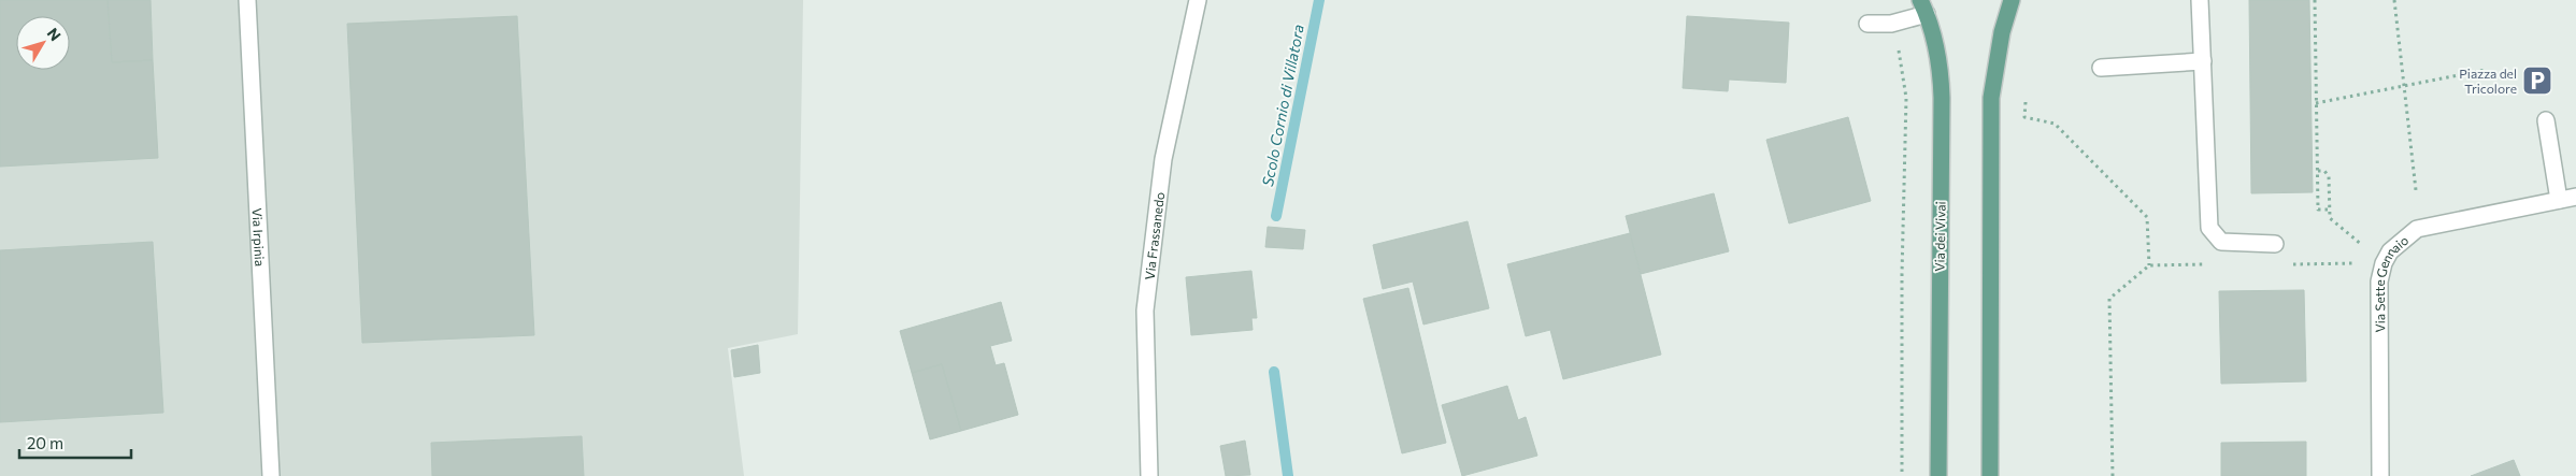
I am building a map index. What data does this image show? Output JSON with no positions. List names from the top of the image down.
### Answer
{
  "streets": {
    "main road": ["Via dei Vivai"],
    "street": ["Via Frassanedo", "Via Irpinia", "Via Sette Gennaio"]
  },
  "water": ["Scolo Cornio di Villatora"],
  "places": {
    "parking": ["Piazza del Tricolore"]
  },
  "scale_bar": "20 m",
  "north": "top right"
}
